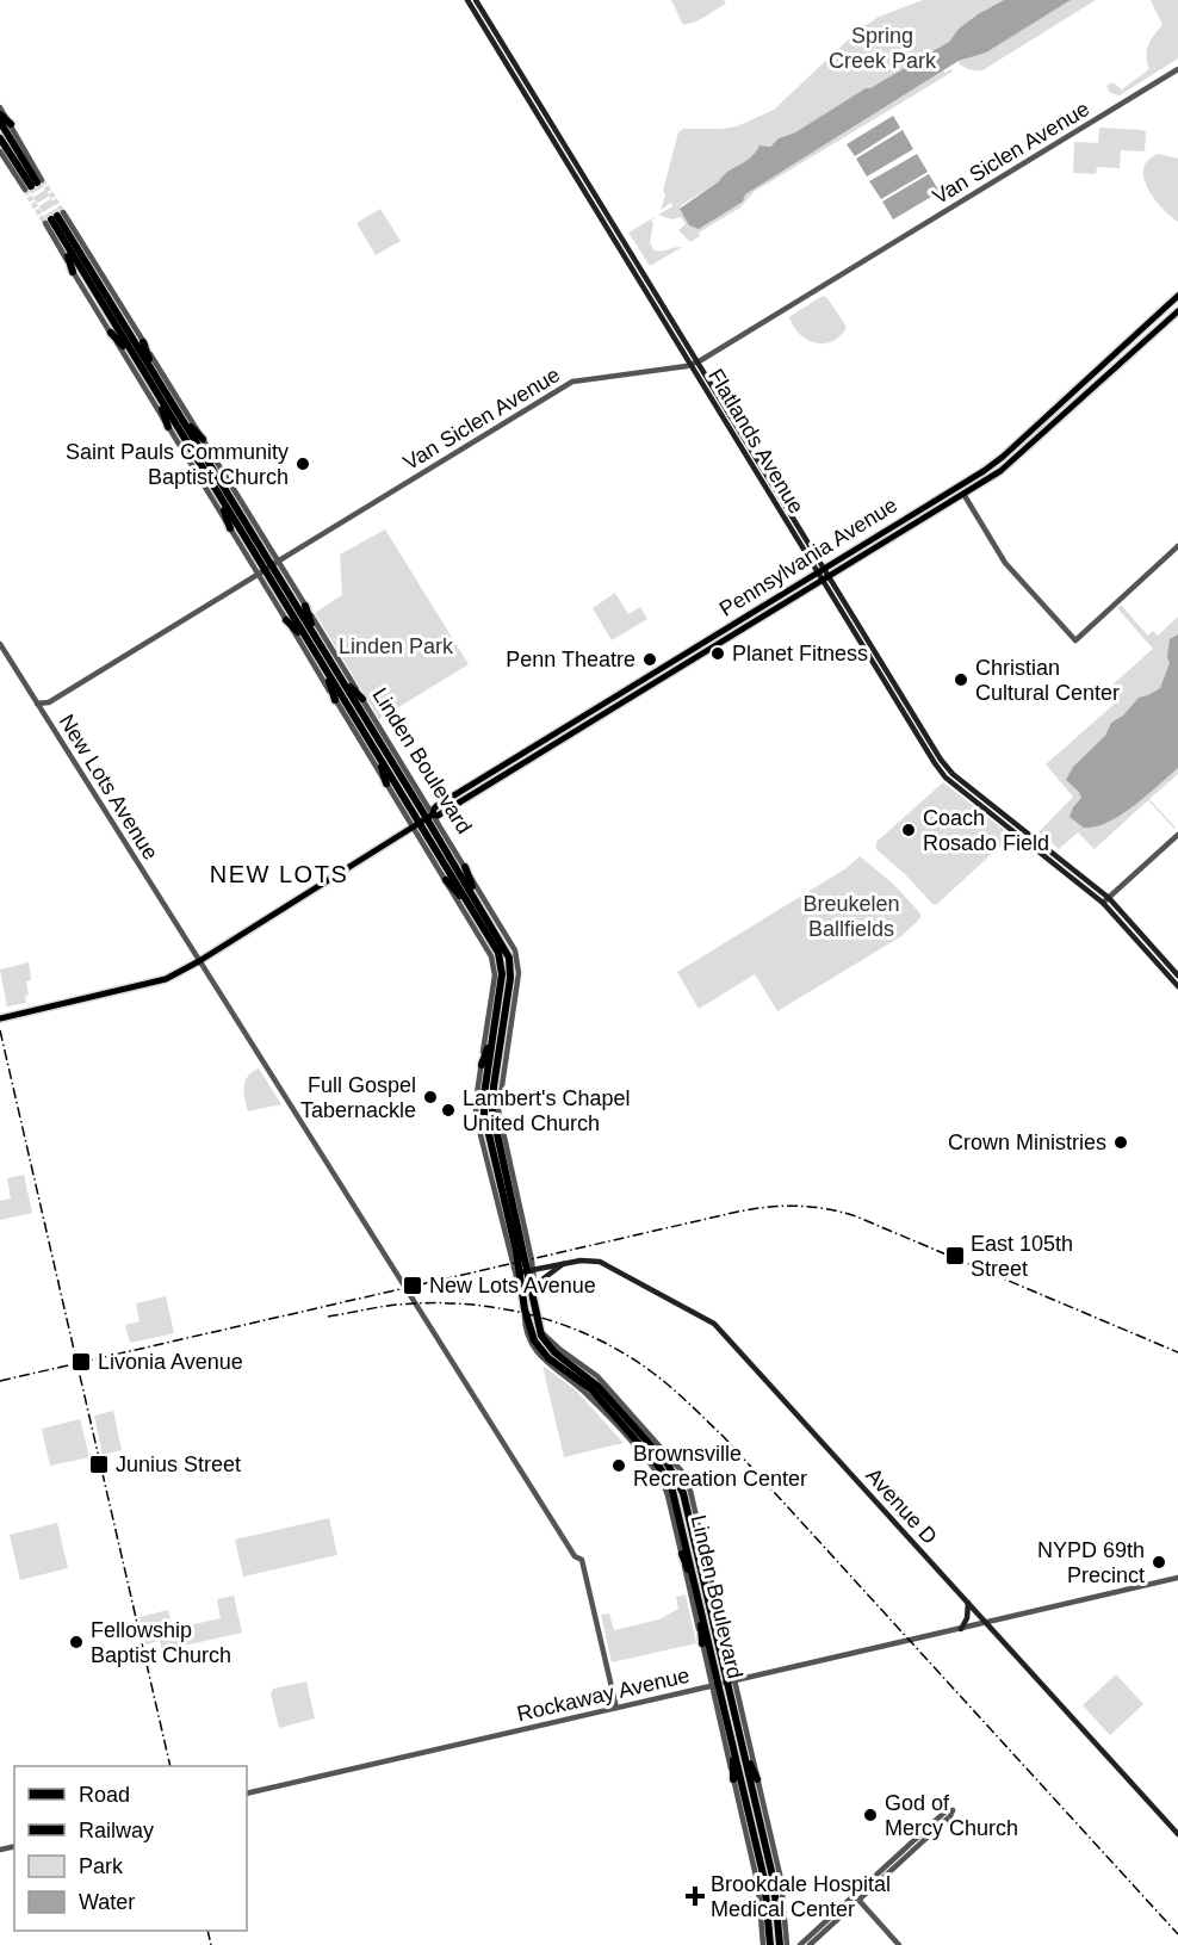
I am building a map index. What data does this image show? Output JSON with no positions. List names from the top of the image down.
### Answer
{
  "streets": {
    "highway": ["Linden Boulevard"],
    "main road": ["Flatlands Avenue", "Pennsylvania Avenue", "Avenue D"],
    "street": ["Van Siclen Avenue", "New Lots Avenue", "Rockaway Avenue"]
  },
  "crossings": [
    ["Van Siclen Avenue", "Flatlands Avenue"],
    ["Van Siclen Avenue", "Linden Boulevard"],
    ["Van Siclen Avenue", "New Lots Avenue"],
    ["Flatlands Avenue", "Pennsylvania Avenue"],
    ["Pennsylvania Avenue", "Linden Boulevard"],
    ["Pennsylvania Avenue", "New Lots Avenue"],
    ["Linden Boulevard", "Avenue D"],
    ["Linden Boulevard", "Rockaway Avenue"],
    ["New Lots Avenue", "Rockaway Avenue"],
    ["Avenue D", "Rockaway Avenue"]
  ],
  "districts": ["NEW LOTS"],
  "parks": ["Spring Creek Park", "Linden Park", "Breukelen Ballfields"],
  "places": {
    "other": [
      "Saint Pauls Community Baptist Church",
      "Planet Fitness",
      "Penn Theatre",
      "Christian Cultural Center",
      "Coach Rosado Field",
      "Full Gospel Tabernackle",
      "Lambert's Chapel United Church",
      "Crown Ministries",
      "Brownsville Recreation Center",
      "NYPD 69th Precinct",
      "Fellowship Baptist Church",
      "God of Mercy Church"
    ],
    "transit": [
      "East 105th Street",
      "New Lots Avenue",
      "Livonia Avenue",
      "Junius Street"
    ],
    "health": ["Brookdale Hospital Medical Center"]
  },
  "legend": [
    "Road",
    "Railway",
    "Park",
    "Water"
  ]
}
